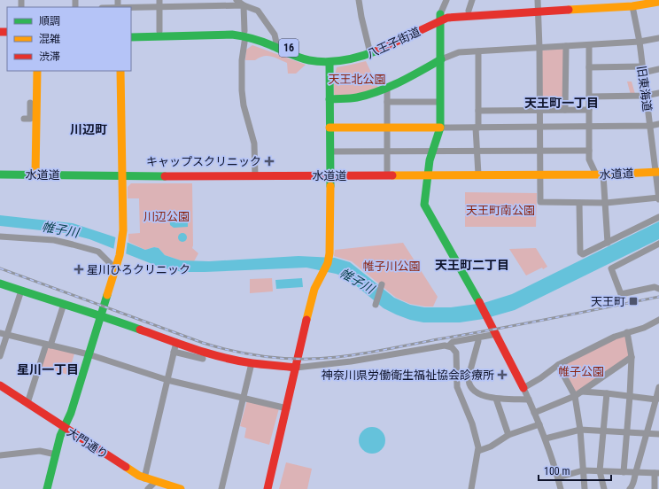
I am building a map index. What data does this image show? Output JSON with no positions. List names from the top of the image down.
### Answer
{
  "streets": {
    "main road": [
      "八王子街道",
      "16",
      "水道道",
      "大門通り"
    ],
    "street": ["旧東海道"]
  },
  "crossings": [
    ["八王子街道", "旧東海道"],
    ["旧東海道", "水道道"]
  ],
  "districts": [
    "天王町一丁目",
    "川辺町",
    "天王町二丁目",
    "星川一丁目"
  ],
  "water": ["帷子川"],
  "parks": [
    "天王北公園",
    "天王町南公園",
    "川辺公園",
    "帷子川公園",
    "帷子公園"
  ],
  "places": {
    "health": ["キャップスクリニック", "星川ひろクリニック", "神奈川県労働衛生福祉協会診療所"],
    "transit": ["天王町"]
  },
  "legend": ["順調", "混雑", "渋滞"],
  "scale_bar": "100 m"
}
